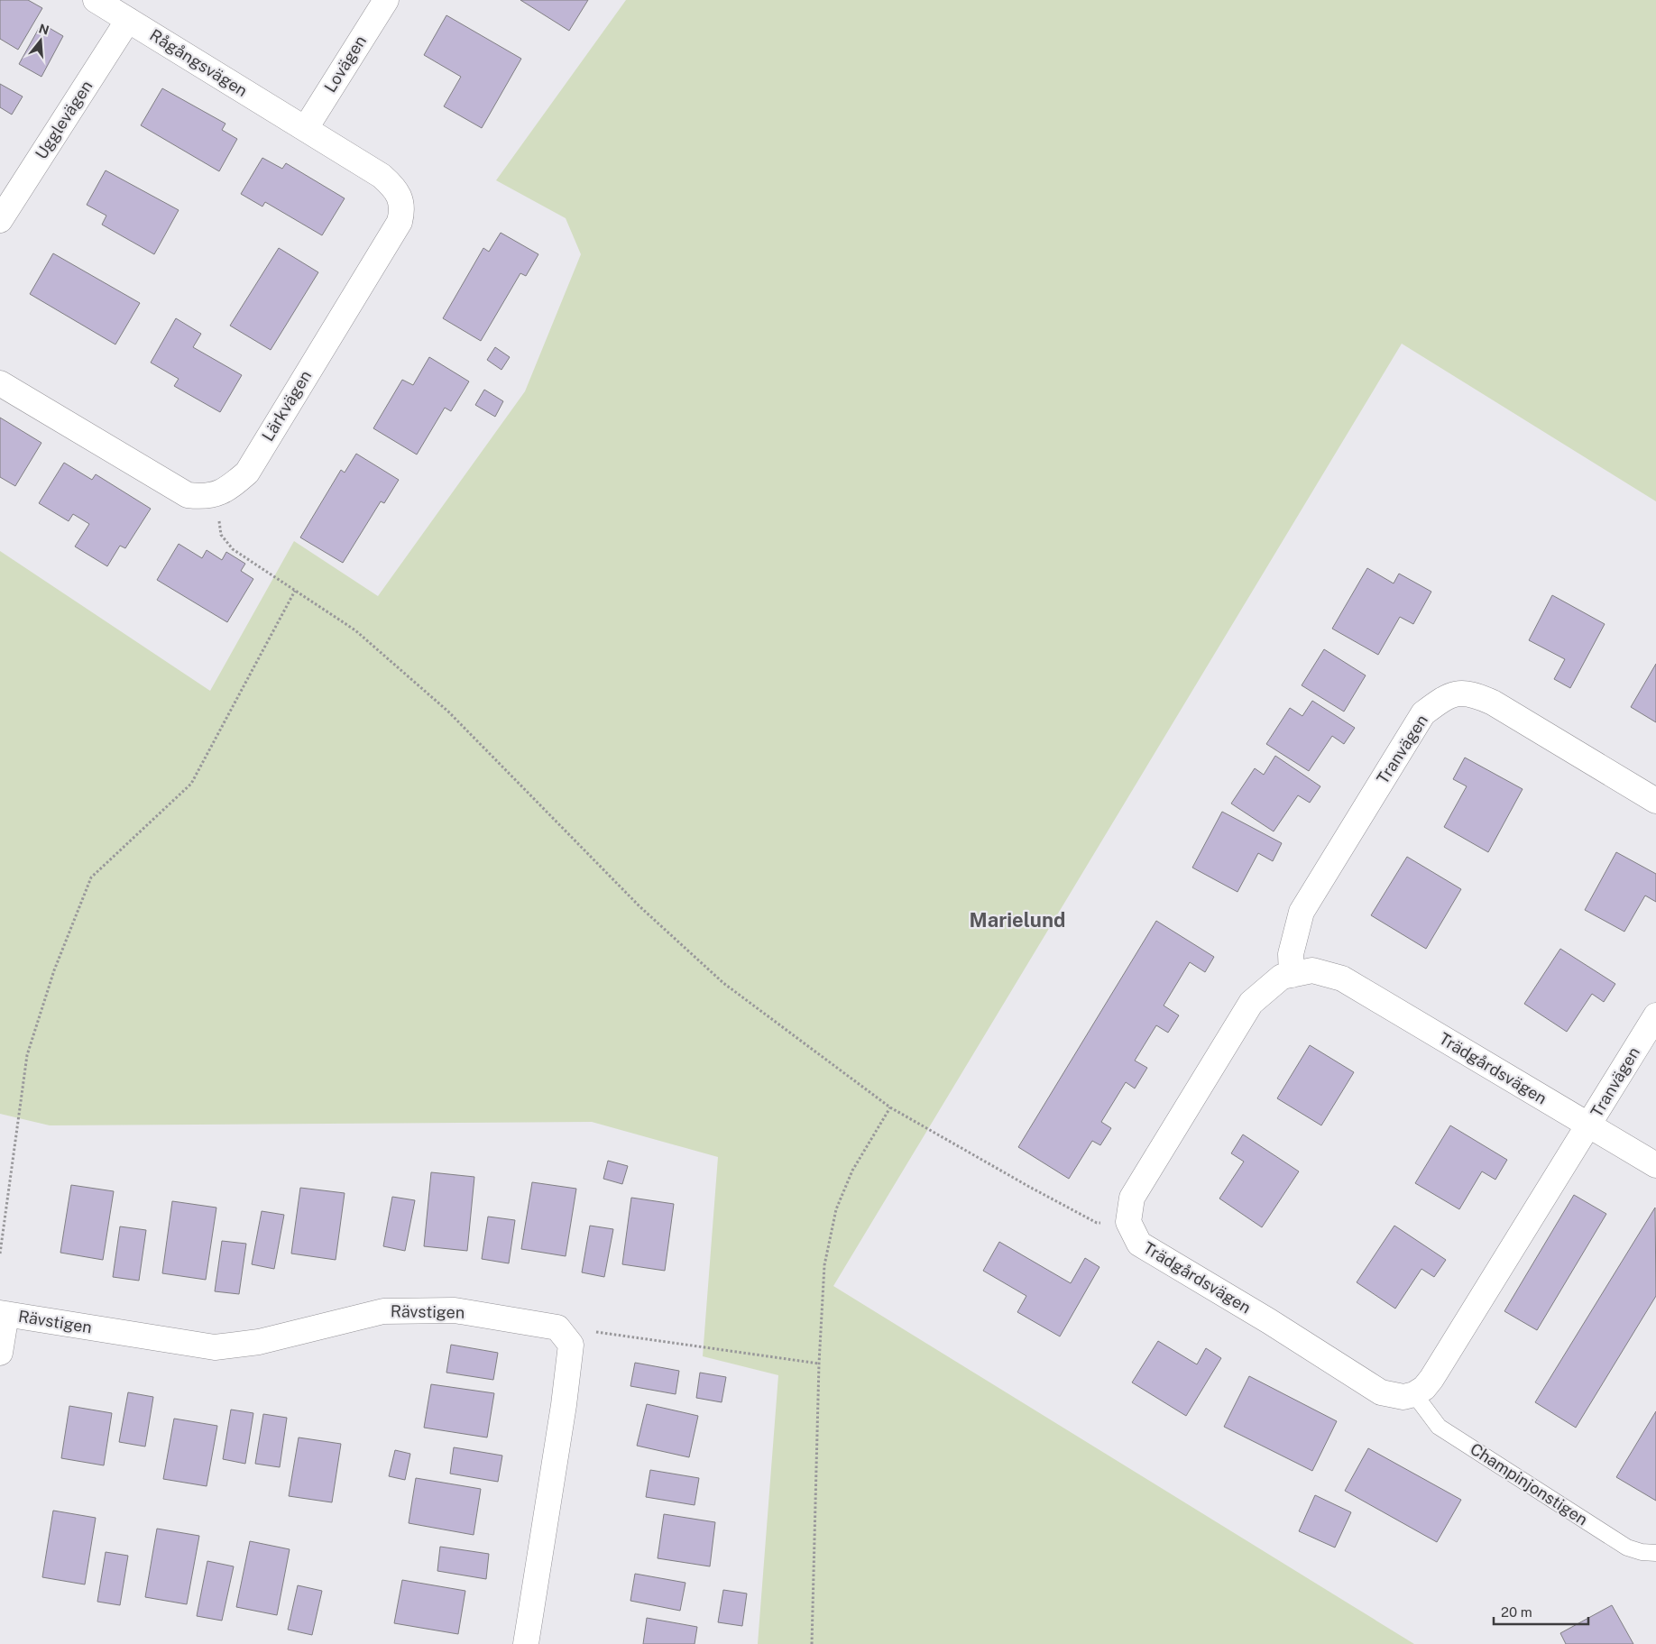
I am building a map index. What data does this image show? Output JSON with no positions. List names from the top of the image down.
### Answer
{
  "streets": {
    "street": [
      "Rågångsvägen",
      "Lovägen",
      "Ugglevägen",
      "Lärkvägen",
      "Tranvägen",
      "Trädgårdsvägen",
      "Rävstigen"
    ],
    "lane": ["Champinjonstigen"]
  },
  "crossings": [
    ["Rågångsvägen", "Lovägen"],
    ["Rågångsvägen", "Ugglevägen"],
    ["Rågångsvägen", "Lärkvägen"],
    ["Lovägen", "Lärkvägen"],
    ["Tranvägen", "Trädgårdsvägen"],
    ["Trädgårdsvägen", "Champinjonstigen"]
  ],
  "districts": ["Marielund"],
  "scale_bar": "20 m",
  "north": "top"
}
